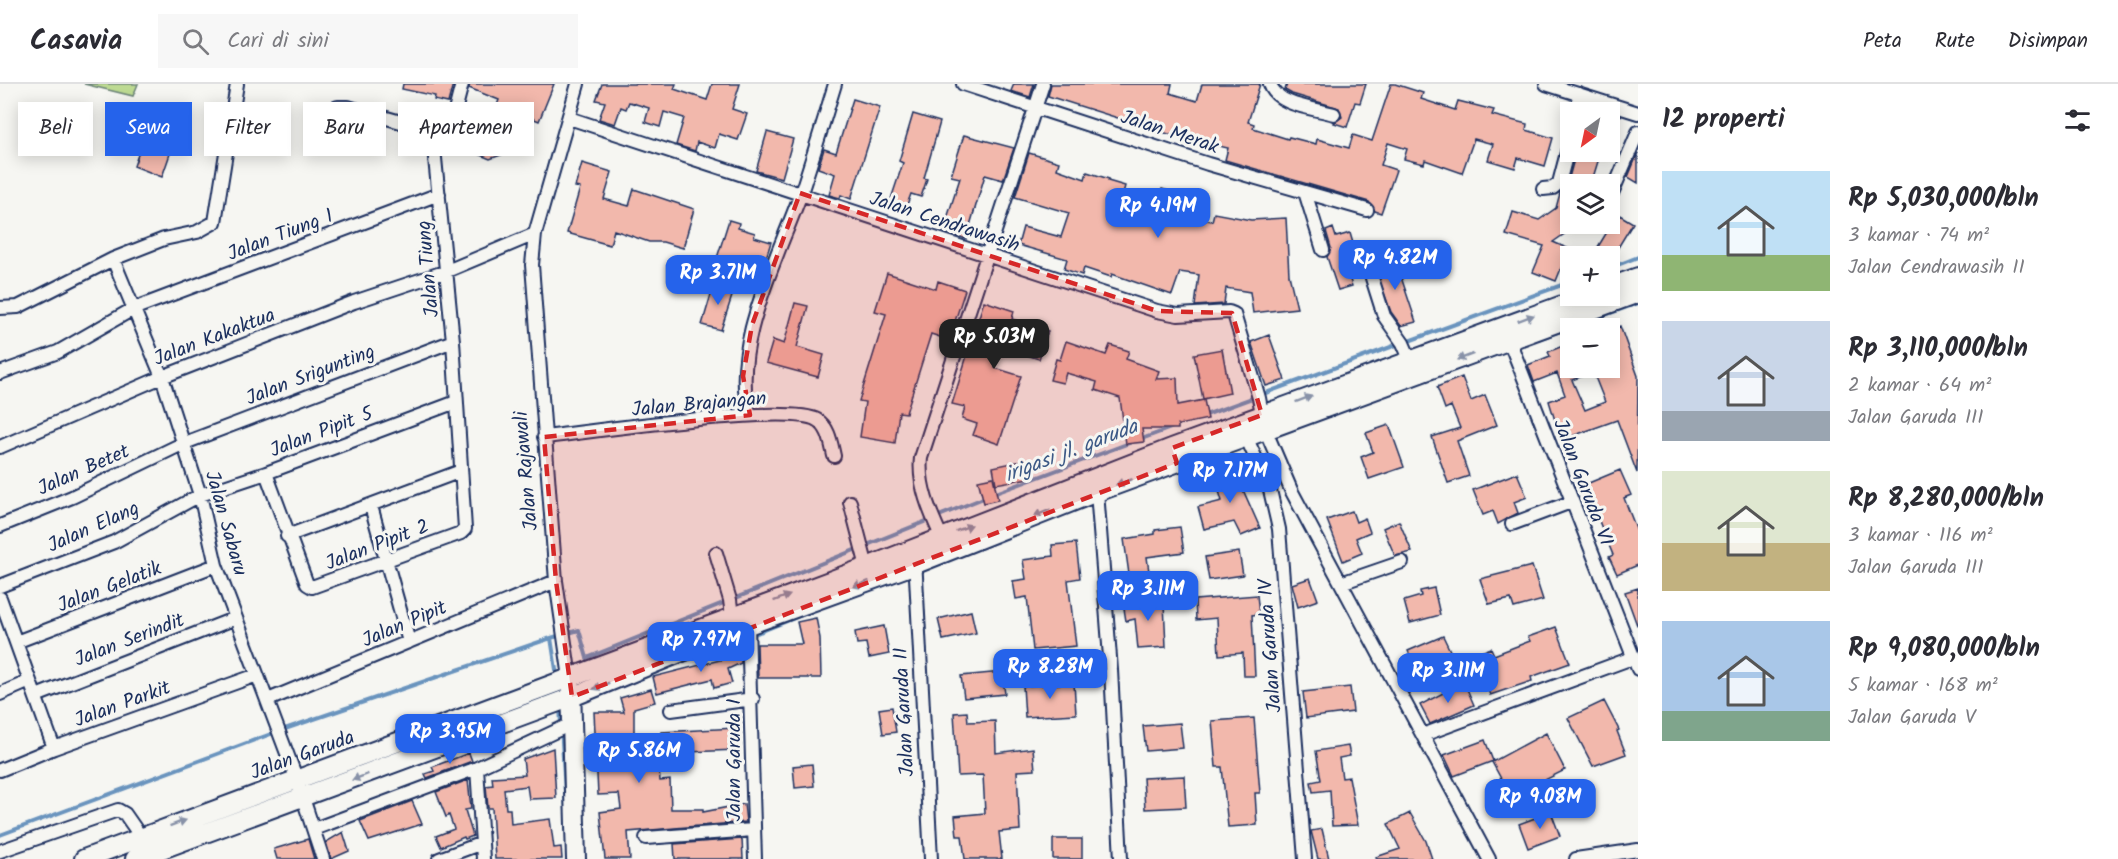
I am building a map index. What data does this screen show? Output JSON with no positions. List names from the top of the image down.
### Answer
{
  "streets": {
    "main road": ["Jalan Rajawali", "Jalan Garuda"],
    "street": [
      "Jalan Merak",
      "Jalan Cendrawasih",
      "Jalan Tiung 1",
      "Jalan Tiung",
      "Jalan Kakaktua",
      "Jalan Srigunting",
      "Jalan Brajangan",
      "Jalan Pipit 5",
      "Jalan Betet",
      "Jalan Garuda VI",
      "Jalan Sabaru",
      "Jalan Elang",
      "Jalan Pipit 2",
      "Jalan Gelatik",
      "Jalan Pipit",
      "Jalan Serindit",
      "Jalan Garuda IV",
      "Jalan Parkit",
      "Jalan Garuda II",
      "Jalan Garuda I"
    ]
  },
  "crossings": [
    ["Jalan Cendrawasih", "Jalan Rajawali"],
    ["Jalan Tiung 1", "Jalan Tiung"],
    ["Jalan Tiung 1", "Jalan Sabaru"],
    ["Jalan Tiung", "Jalan Kakaktua"],
    ["Jalan Tiung", "Jalan Srigunting"],
    ["Jalan Tiung", "Jalan Pipit 5"],
    ["Jalan Tiung", "Jalan Pipit 2"],
    ["Jalan Kakaktua", "Jalan Rajawali"],
    ["Jalan Kakaktua", "Jalan Sabaru"],
    ["Jalan Srigunting", "Jalan Betet"],
    ["Jalan Srigunting", "Jalan Sabaru"],
    ["Jalan Brajangan", "Jalan Rajawali"],
    ["Jalan Pipit 5", "Jalan Sabaru"],
    ["Jalan Pipit 5", "Jalan Elang"],
    ["Jalan Pipit 5", "Jalan Pipit 2"],
    ["Jalan Betet", "Jalan Sabaru"],
    ["Jalan Rajawali", "Jalan Pipit"],
    ["Jalan Rajawali", "Jalan Garuda"],
    ["Jalan Sabaru", "Jalan Elang"],
    ["Jalan Sabaru", "Jalan Gelatik"],
    ["Jalan Sabaru", "Jalan Pipit"],
    ["Jalan Sabaru", "Jalan Serindit"],
    ["Jalan Sabaru", "Jalan Parkit"],
    ["Jalan Sabaru", "Jalan Garuda"],
    ["Jalan Garuda II", "Jalan Garuda"]
  ],
  "water": ["irigasi jl. garuda"],
  "north": "bottom left",
  "page": {
    "header": "Casavia",
    "search": "Cari di sini",
    "nav": ["Peta", "Rute", "Disimpan"],
    "heading": "12 properti",
    "map_buttons": ["+", "−"],
    "chip": [
      "Beli",
      "Sewa",
      "Filter",
      "Baru",
      "Apartemen"
    ],
    "list": [
      {
        "name": "Rp 5,030,000/bln",
        "note": "3 kamar · 74 m² · Jalan Cendrawasih II"
      },
      {
        "name": "Rp 3,110,000/bln",
        "note": "2 kamar · 64 m² · Jalan Garuda III"
      },
      {
        "name": "Rp 8,280,000/bln",
        "note": "3 kamar · 116 m² · Jalan Garuda III"
      },
      {
        "name": "Rp 9,080,000/bln",
        "note": "5 kamar · 168 m² · Jalan Garuda V"
      }
    ],
    "price": [
      "Rp 4.19M",
      "Rp 4.82M",
      "Rp 3.71M",
      "Rp 5.03M",
      "Rp 7.17M",
      "Rp 3.11M",
      "Rp 7.97M",
      "Rp 8.28M",
      "Rp 3.11M",
      "Rp 3.95M",
      "Rp 5.86M",
      "Rp 9.08M"
    ]
  }
}
